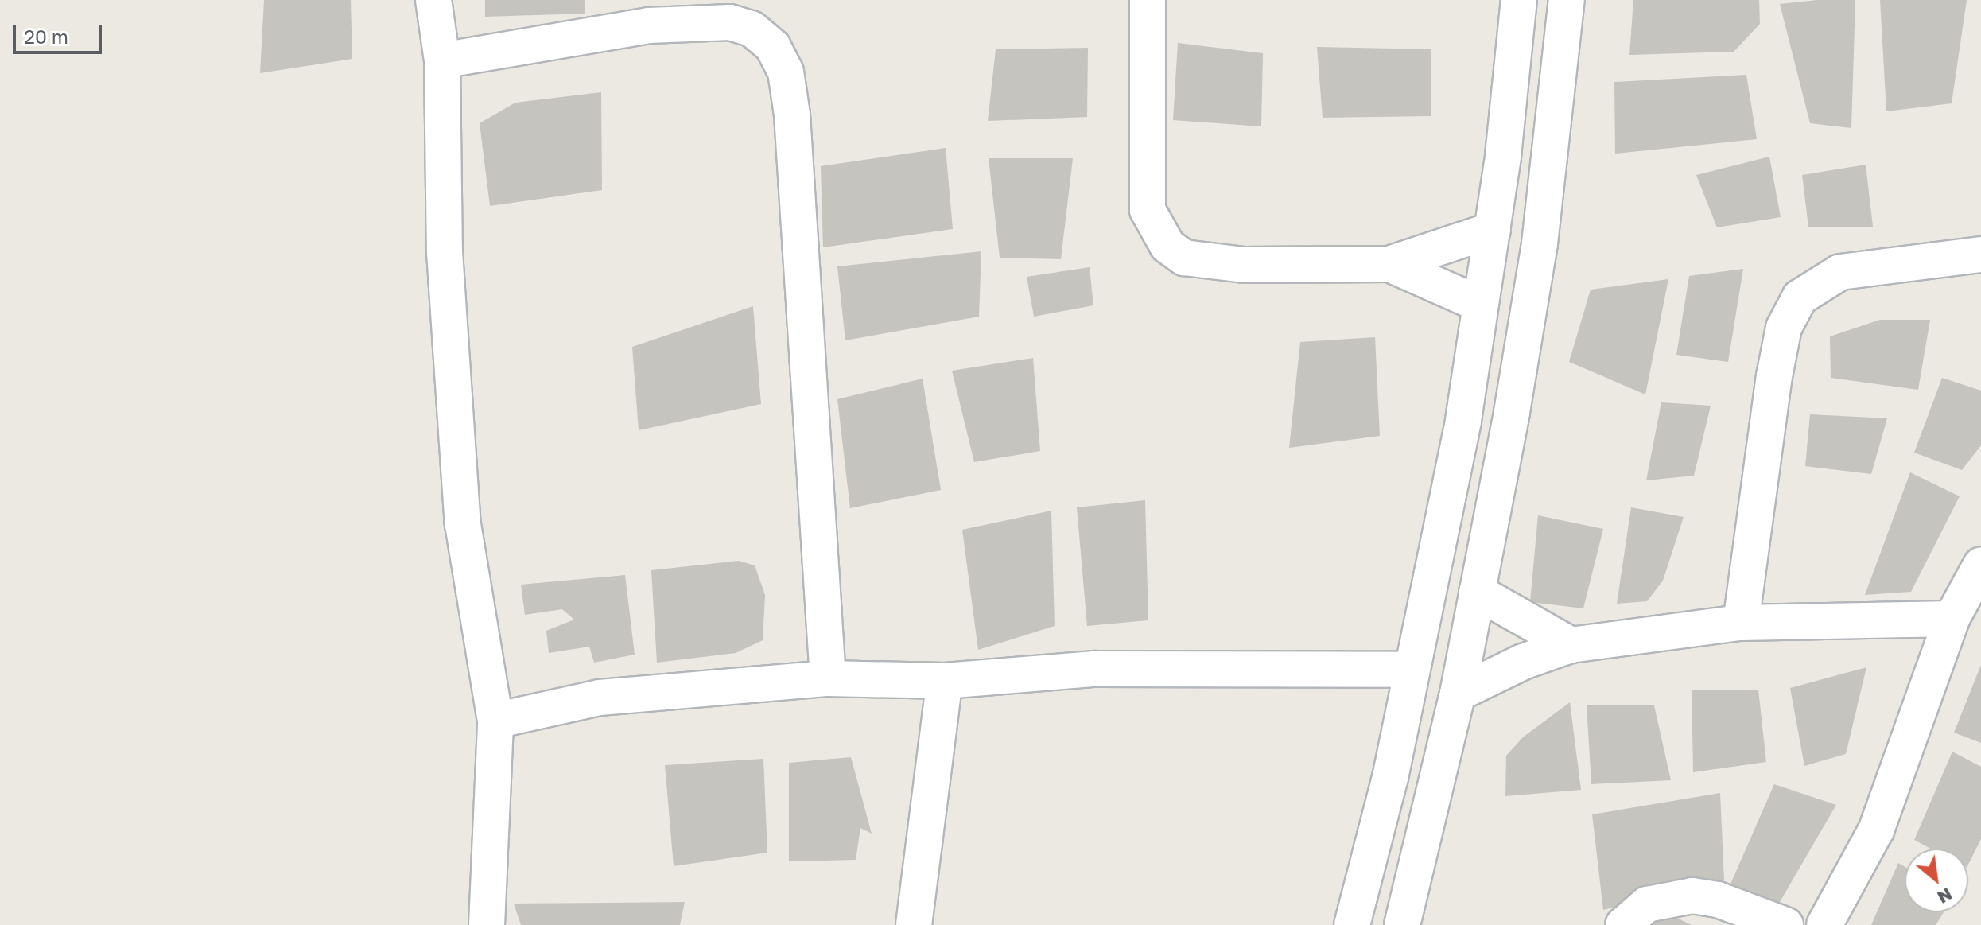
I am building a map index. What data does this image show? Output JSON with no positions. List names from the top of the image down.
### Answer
{
  "scale_bar": "20 m",
  "north": "bottom right"
}
